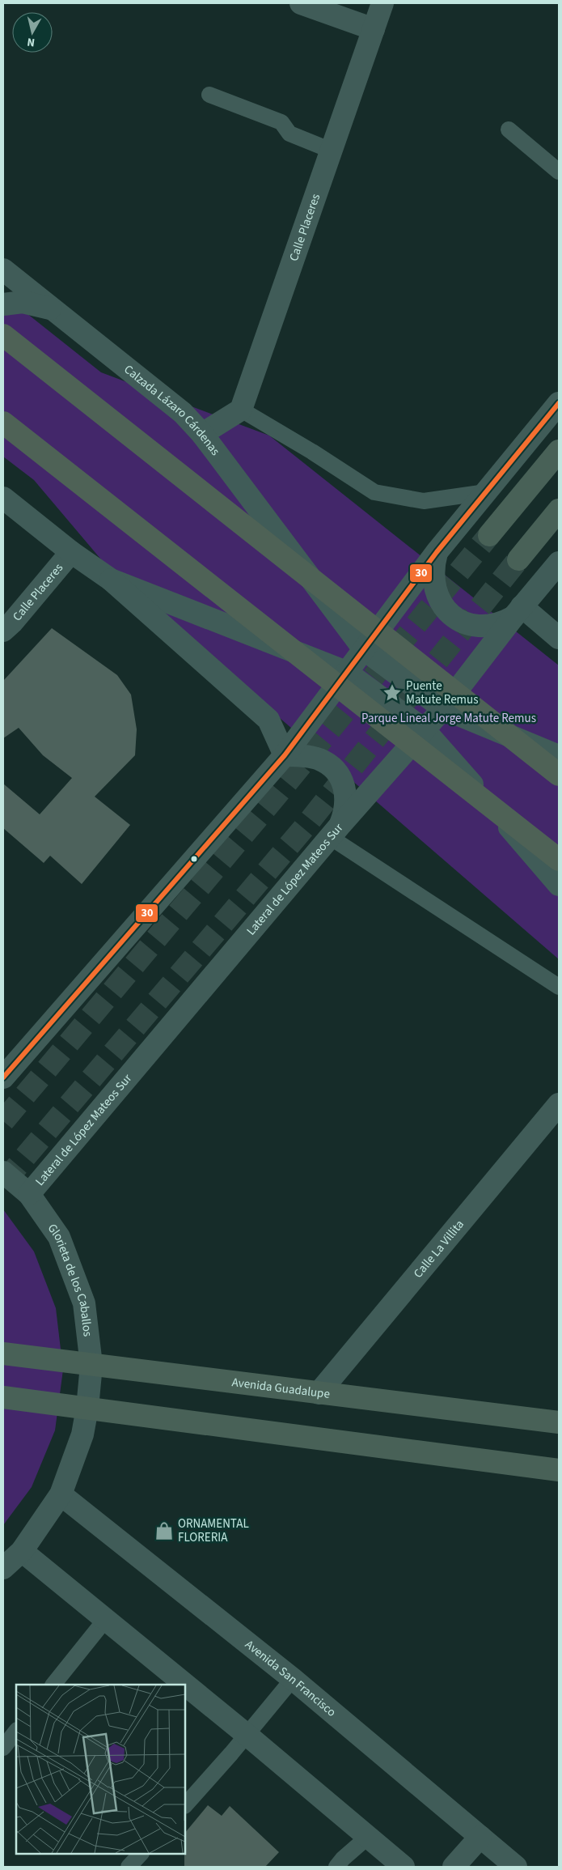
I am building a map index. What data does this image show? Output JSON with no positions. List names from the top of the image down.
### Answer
{
  "streets": {
    "main road": ["Avenida Guadalupe"],
    "street": [
      "Calle Placeres",
      "Calzada Lázaro Cárdenas",
      "Lateral de López Mateos Sur",
      "Calle La Villita",
      "Glorieta de los Caballos",
      "Avenida San Francisco"
    ]
  },
  "crossings": [
    ["Calzada Lázaro Cárdenas", "Lateral de López Mateos Sur"],
    ["Lateral de López Mateos Sur", "Glorieta de los Caballos"],
    ["Calle La Villita", "Avenida Guadalupe"],
    ["Glorieta de los Caballos", "Avenida Guadalupe"],
    ["Glorieta de los Caballos", "Avenida San Francisco"]
  ],
  "parks": ["Parque Lineal Jorge Matute Remus"],
  "places": {
    "place": ["Puente Matute Remus"],
    "shop": ["ORNAMENTAL FLORERIA"]
  },
  "lines": ["transit line 30"],
  "north": "bottom"
}
